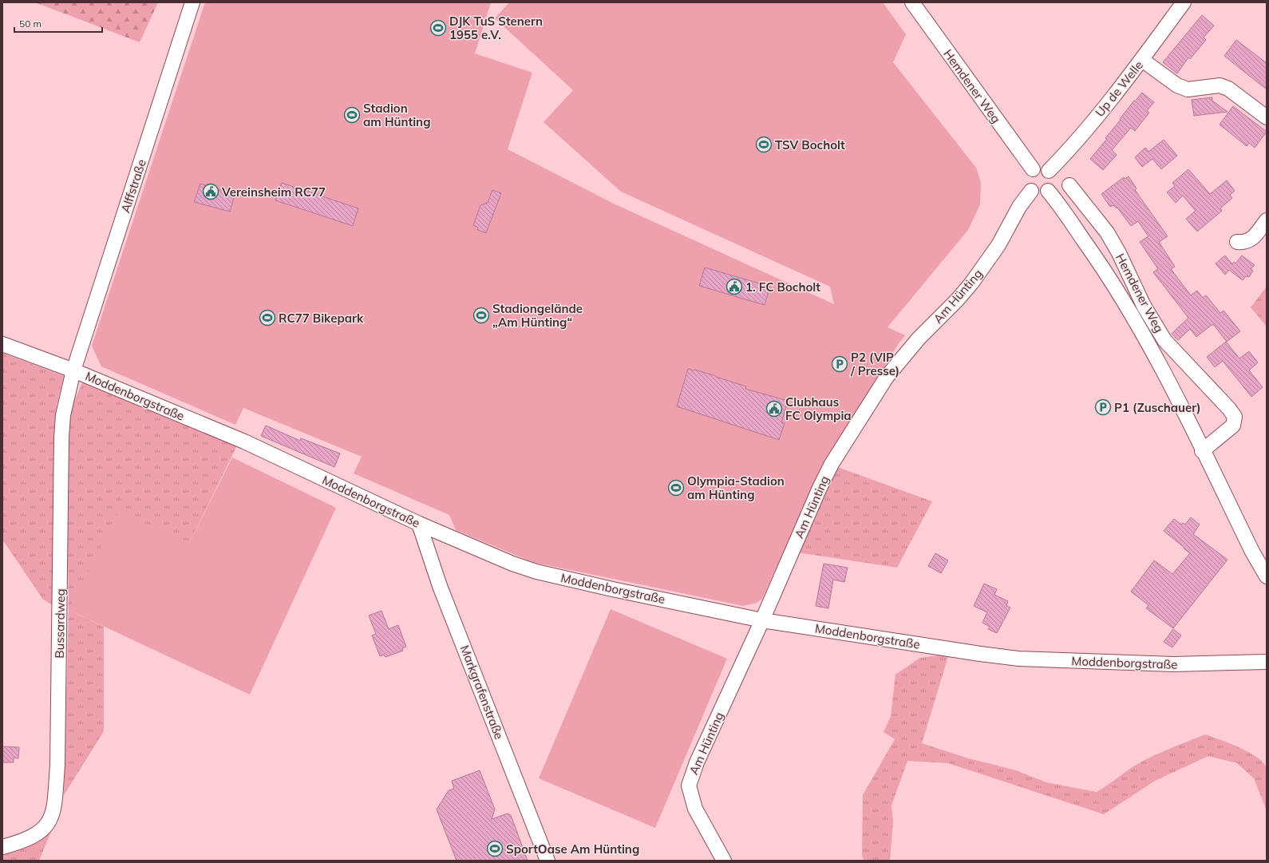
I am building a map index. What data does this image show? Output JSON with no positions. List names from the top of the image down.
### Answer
{
  "streets": {
    "street": [
      "Hemdener Weg",
      "Up de Welle",
      "Alffstraße",
      "Am Hünting",
      "Moddenborgstraße",
      "Bussardweg",
      "Markgrafenstraße"
    ]
  },
  "crossings": [
    ["Hemdener Weg", "Up de Welle"],
    ["Hemdener Weg", "Am Hünting"],
    ["Up de Welle", "Am Hünting"],
    ["Alffstraße", "Moddenborgstraße"],
    ["Alffstraße", "Bussardweg"],
    ["Am Hünting", "Moddenborgstraße"],
    ["Moddenborgstraße", "Bussardweg"],
    ["Moddenborgstraße", "Markgrafenstraße"]
  ],
  "places": {
    "sports": [
      "DJK TuS Stenern 1955 e.V.",
      "Stadion am Hünting",
      "TSV Bocholt",
      "Stadiongelände „Am Hünting“",
      "RC77 Bikepark",
      "Olympia-Stadion am Hünting",
      "SportOase Am Hünting"
    ],
    "public building": ["Vereinsheim RC77", "1. FC Bocholt", "Clubhaus FC Olympia"],
    "parking": ["P2 (VIP / Presse)", "P1 (Zuschauer)"]
  },
  "scale_bar": "50 m"
}
